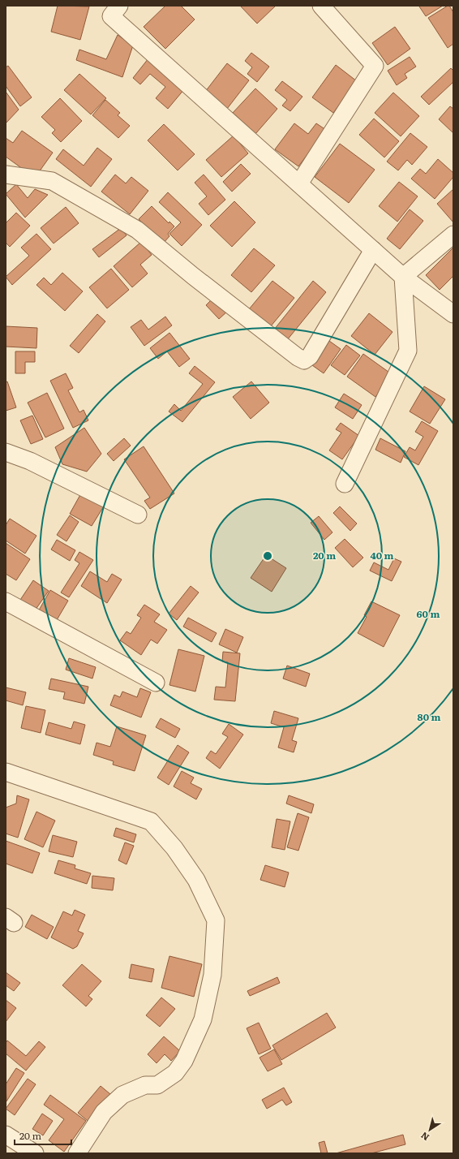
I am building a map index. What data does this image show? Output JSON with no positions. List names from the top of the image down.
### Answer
{
  "scale_bar": "20 m",
  "north": "bottom left",
  "rings": [
    "20 m",
    "40 m",
    "60 m",
    "80 m"
  ]
}
